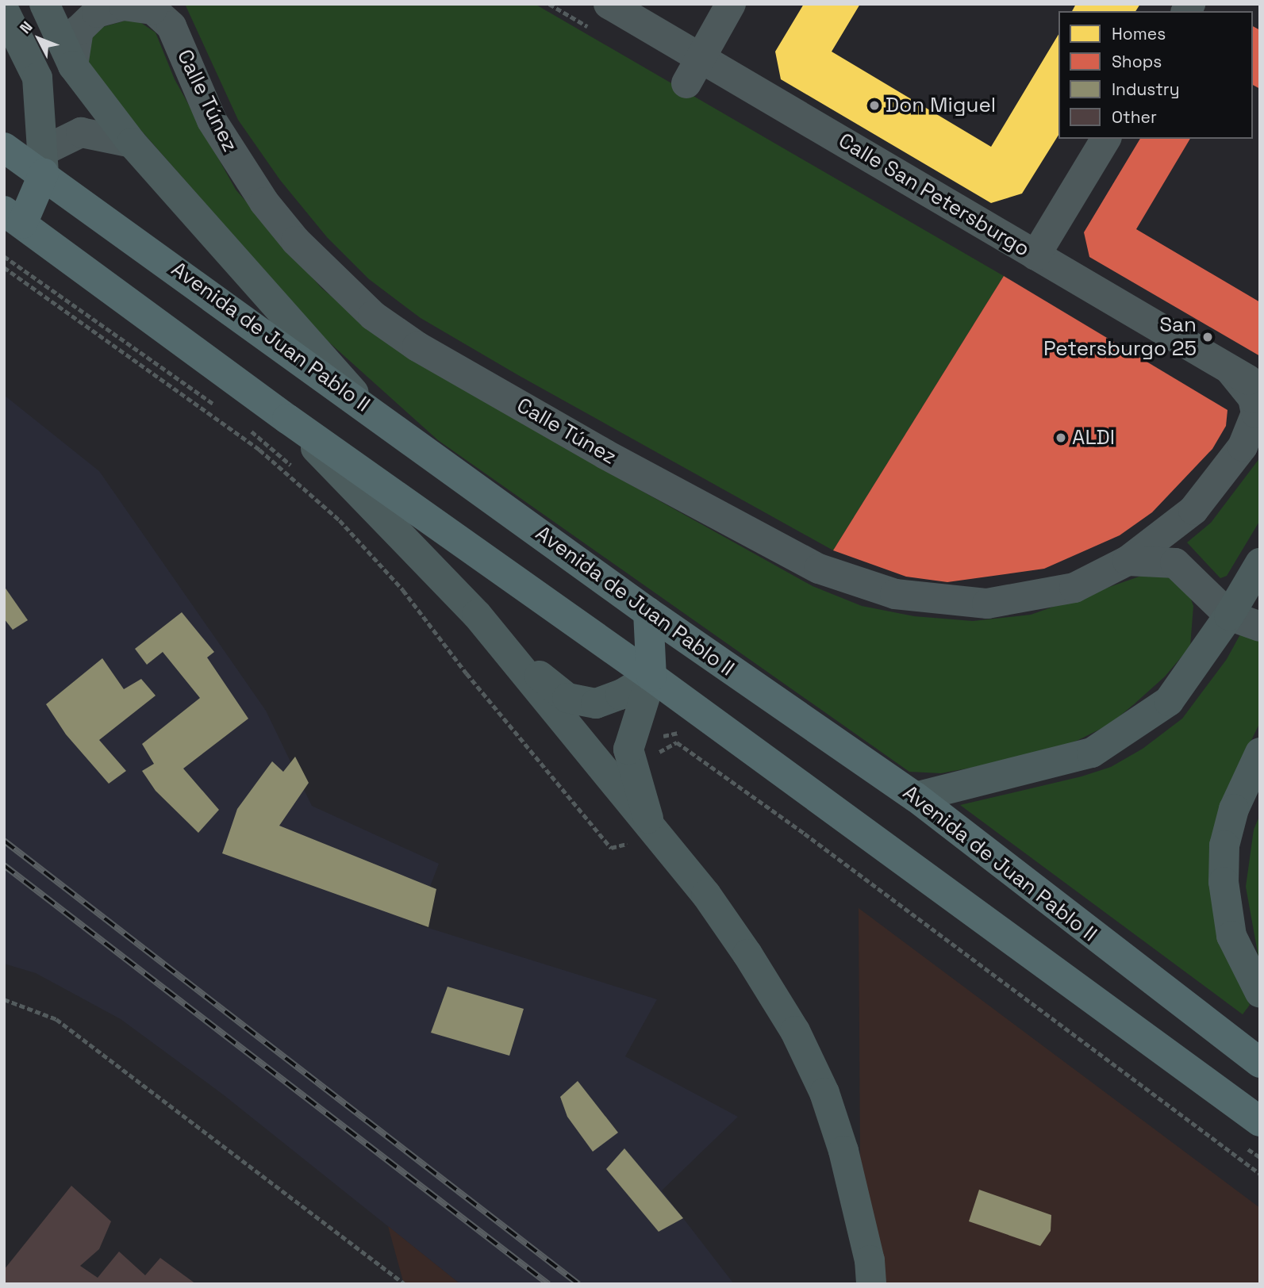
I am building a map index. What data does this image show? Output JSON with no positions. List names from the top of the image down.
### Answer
{
  "streets": {
    "highway": ["Avenida de Juan Pablo II"],
    "street": ["Calle Túnez", "Calle San Petersburgo"]
  },
  "crossings": [
    ["Calle Túnez", "Calle San Petersburgo"]
  ],
  "places": ["Don Miguel", "San Petersburgo 25", "ALDI"],
  "legend": [
    "Homes",
    "Shops",
    "Industry",
    "Other"
  ],
  "north": "top left"
}
